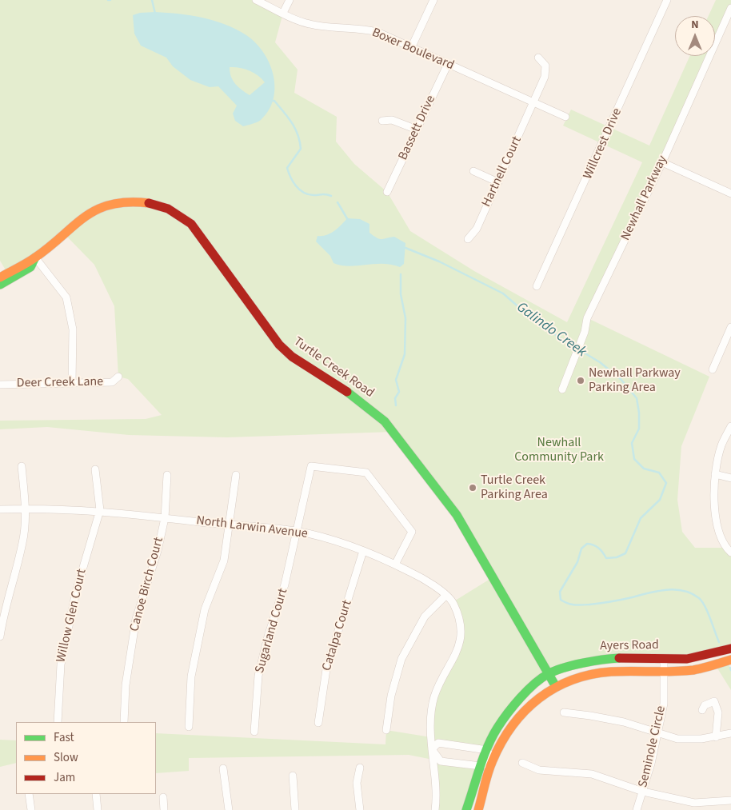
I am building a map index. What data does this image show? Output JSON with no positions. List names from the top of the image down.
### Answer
{
  "streets": {
    "street": [
      "Boxer Boulevard",
      "Bassett Drive",
      "Willcrest Drive",
      "Hartnell Court",
      "Newhall Parkway",
      "Turtle Creek Road",
      "Deer Creek Lane",
      "North Larwin Avenue",
      "Canoe Birch Court",
      "Willow Glen Court",
      "Sugarland Court",
      "Catalpa Court",
      "Ayers Road",
      "Seminole Circle"
    ]
  },
  "crossings": [
    ["Boxer Boulevard", "Bassett Drive"],
    ["Boxer Boulevard", "Hartnell Court"],
    ["Turtle Creek Road", "Ayers Road"],
    ["North Larwin Avenue", "Canoe Birch Court"],
    ["North Larwin Avenue", "Willow Glen Court"],
    ["North Larwin Avenue", "Sugarland Court"],
    ["North Larwin Avenue", "Catalpa Court"],
    ["Ayers Road", "Seminole Circle"]
  ],
  "water": ["Galindo Creek"],
  "parks": ["Newhall Community Park"],
  "places": ["Newhall Parkway Parking Area", "Turtle Creek Parking Area"],
  "legend": ["Fast", "Slow", "Jam"],
  "north": "top"
}
